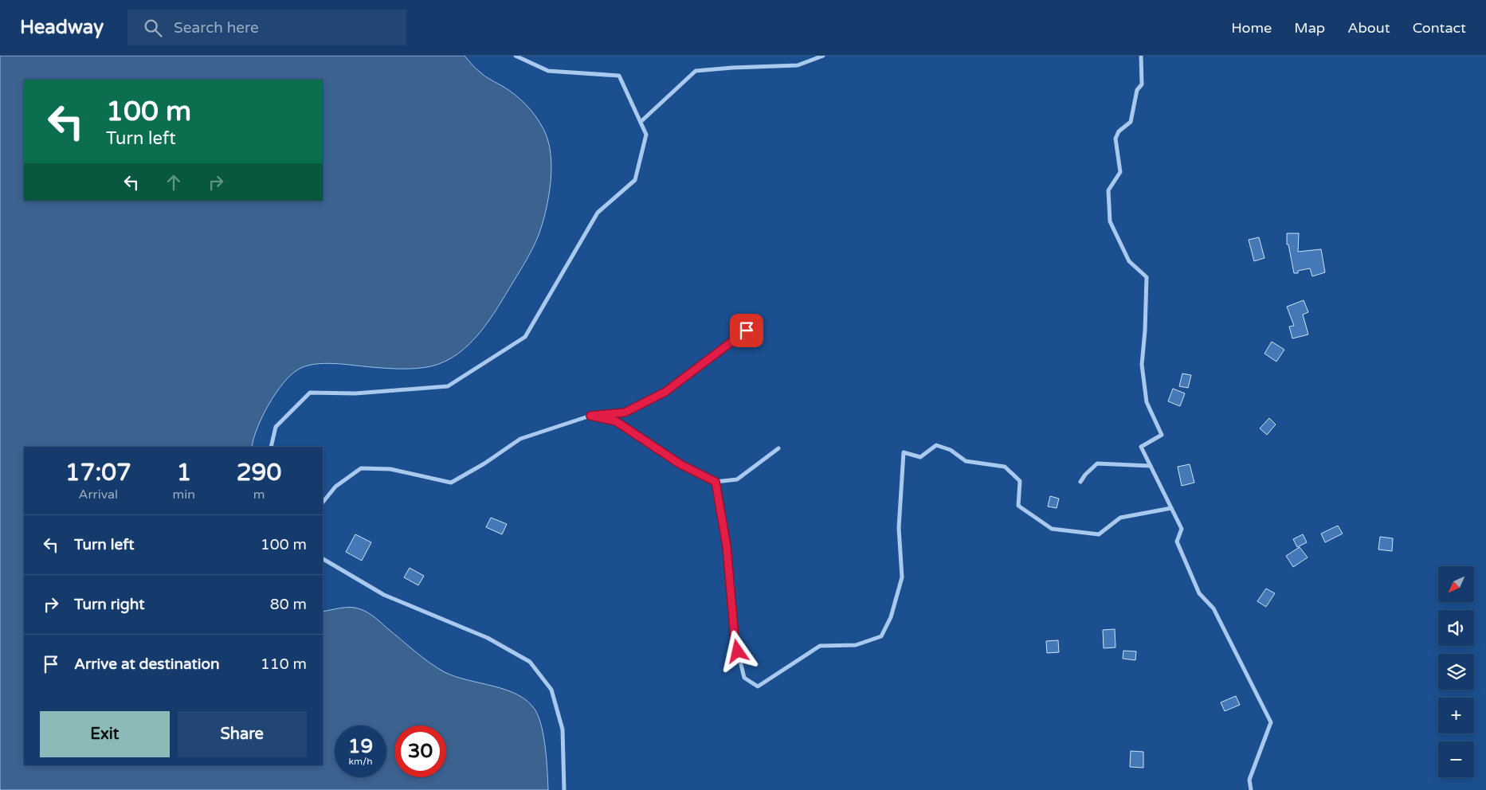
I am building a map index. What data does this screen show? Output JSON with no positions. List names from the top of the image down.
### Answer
{
  "north": "bottom left",
  "page": {
    "header": "Headway",
    "search": "Search here",
    "nav": [
      "Home",
      "Map",
      "About",
      "Contact"
    ],
    "turn": ["100 m", "Turn left"],
    "eta": [
      "17:07",
      "Arrival",
      "1",
      "min",
      "290",
      "m"
    ],
    "list": [
      {
        "name": "Turn left",
        "value": "100 m"
      },
      {
        "name": "Turn right",
        "value": "80 m"
      },
      {
        "name": "Arrive at destination",
        "value": "110 m"
      }
    ],
    "map_buttons": ["+", "−"],
    "buttons": ["Exit", "Share"],
    "speed": "19 km/h",
    "limit": "30"
  }
}
